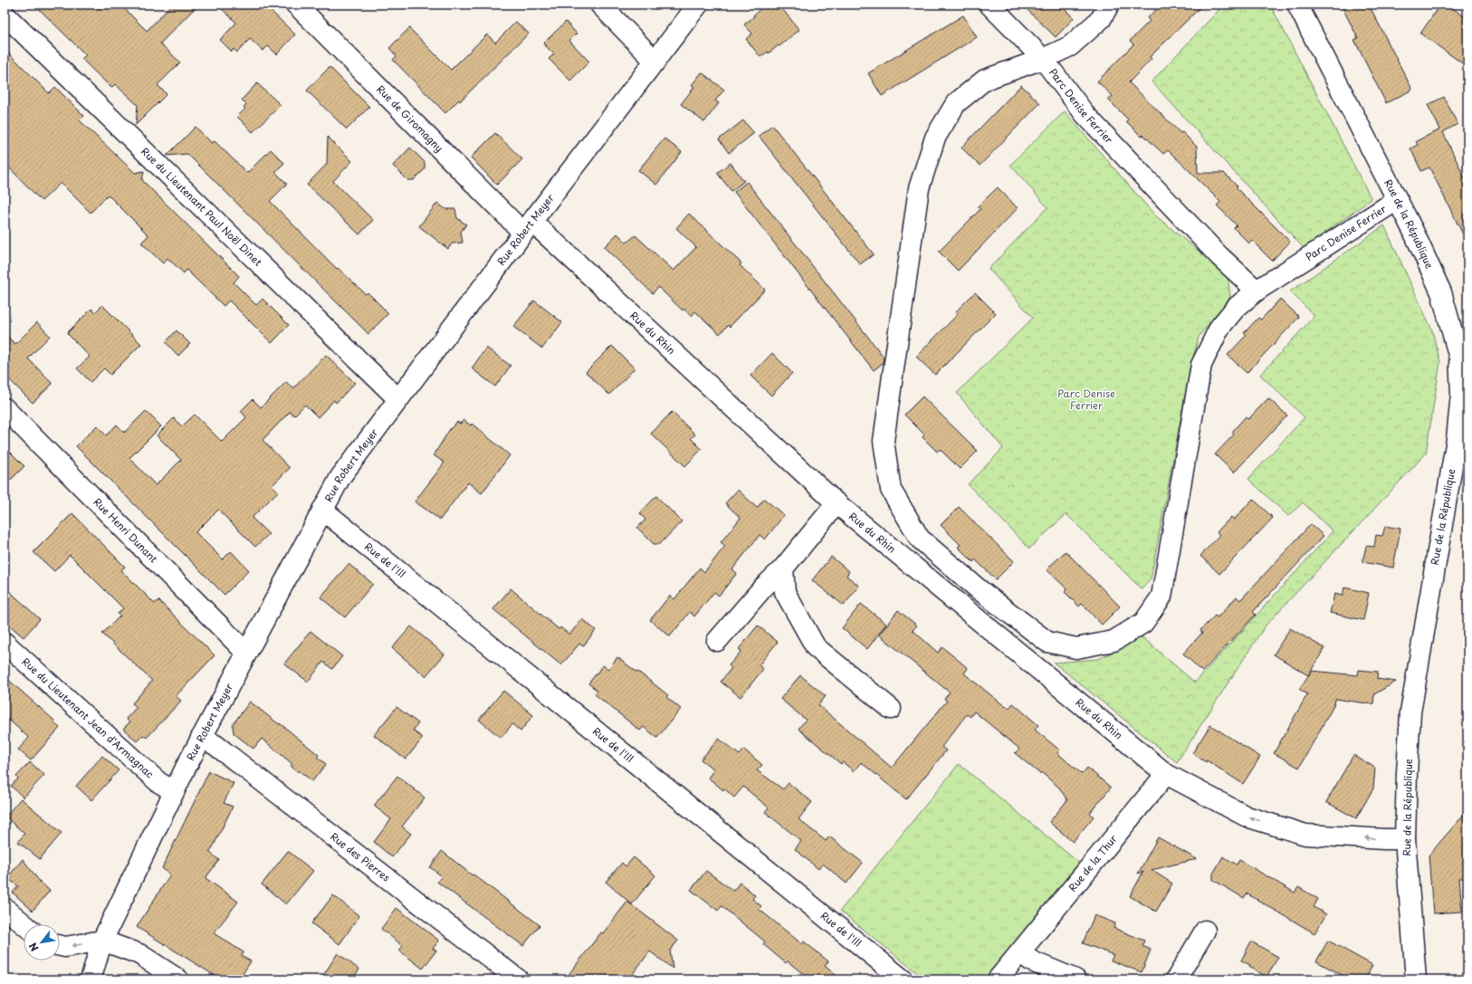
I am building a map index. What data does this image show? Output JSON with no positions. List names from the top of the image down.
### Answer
{
  "streets": {
    "street": [
      "Parc Denise Ferrier",
      "Rue de Giromagny",
      "Rue du Lieutenant Paul Noël Dinet",
      "Rue de la République",
      "Rue Robert Meyer",
      "Rue du Rhin",
      "Rue Henri Dunant",
      "Rue de l'Ill",
      "Rue du Lieutenant Jean d'Armagnac",
      "Rue des Pierres",
      "Rue de la Thur"
    ]
  },
  "crossings": [
    ["Parc Denise Ferrier", "Rue de la République"],
    ["Rue de Giromagny", "Rue Robert Meyer"],
    ["Rue de Giromagny", "Rue du Rhin"],
    ["Rue du Lieutenant Paul Noël Dinet", "Rue Robert Meyer"],
    ["Rue de la République", "Rue du Rhin"],
    ["Rue Robert Meyer", "Rue du Rhin"],
    ["Rue Robert Meyer", "Rue Henri Dunant"],
    ["Rue Robert Meyer", "Rue de l'Ill"],
    ["Rue Robert Meyer", "Rue du Lieutenant Jean d'Armagnac"],
    ["Rue Robert Meyer", "Rue des Pierres"],
    ["Rue du Rhin", "Rue de la Thur"]
  ],
  "parks": ["Parc Denise Ferrier"],
  "north": "bottom left"
}
